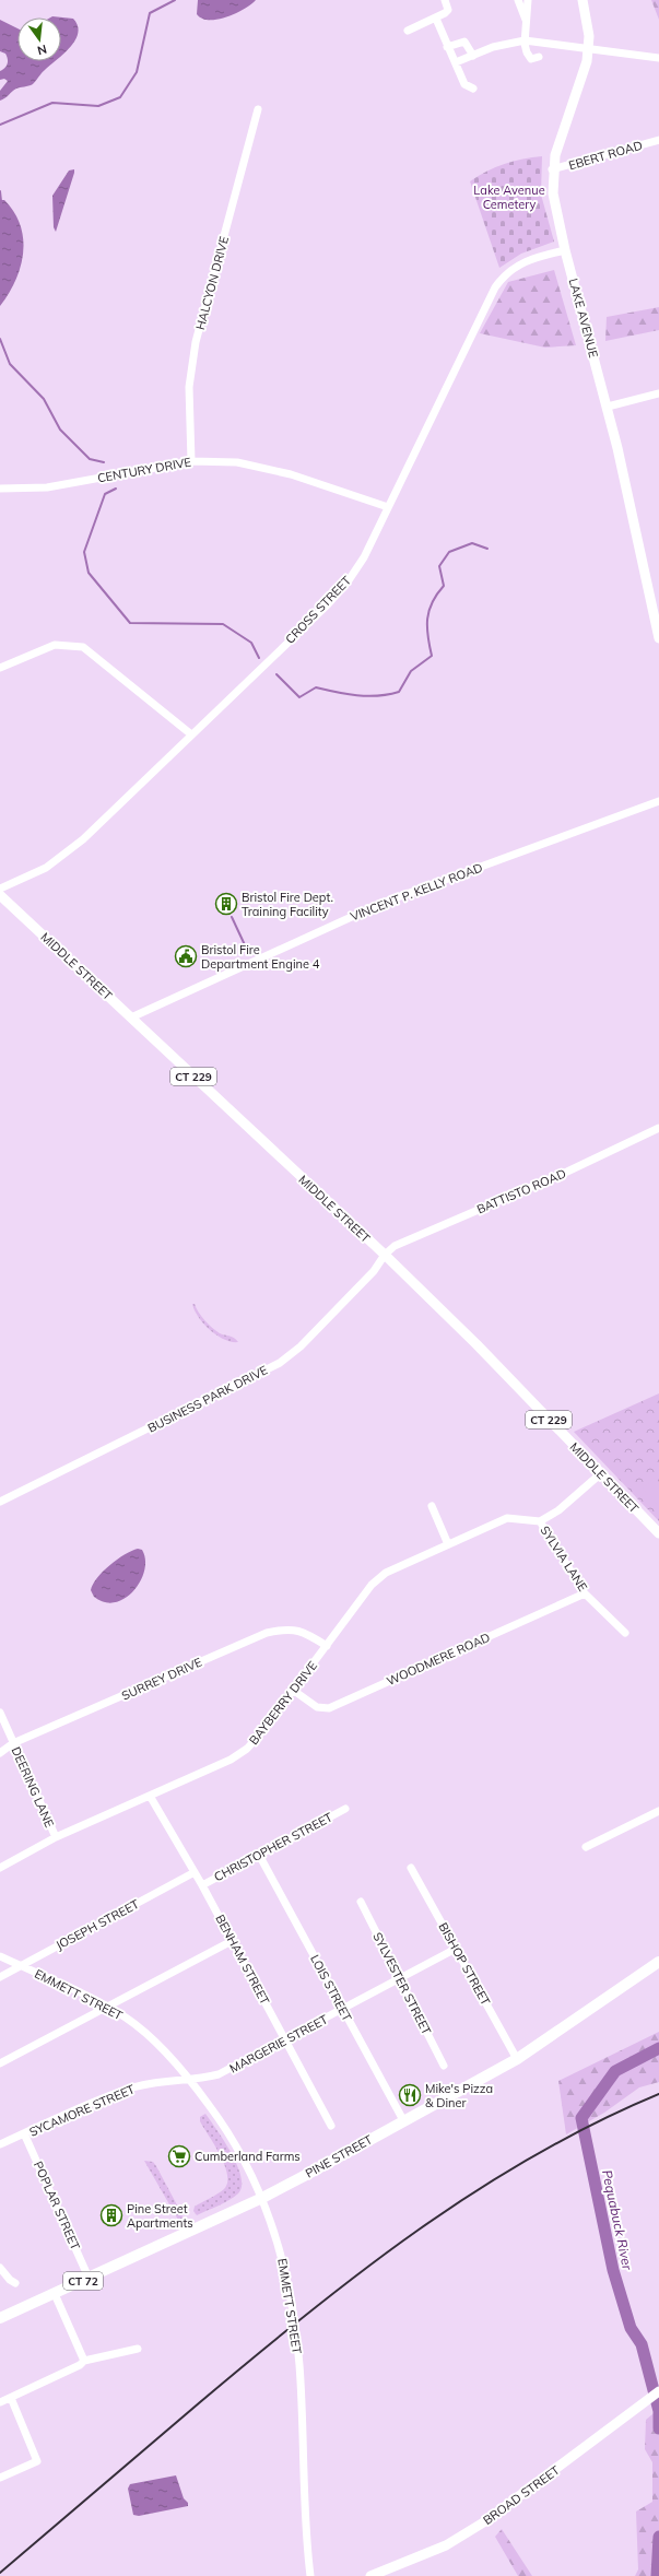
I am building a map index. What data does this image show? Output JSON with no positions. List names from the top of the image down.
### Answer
{
  "streets": {
    "highway": ["PINE STREET", "CT 72"],
    "main road": [
      "LAKE AVENUE",
      "MIDDLE STREET",
      "CT 229",
      "BROAD STREET"
    ],
    "street": [
      "EBERT ROAD",
      "HALCYON DRIVE",
      "CENTURY DRIVE",
      "CROSS STREET",
      "VINCENT P. KELLY ROAD",
      "BATTISTO ROAD",
      "BUSINESS PARK DRIVE",
      "SYLVIA LANE",
      "WOODMERE ROAD",
      "SURREY DRIVE",
      "BAYBERRY DRIVE",
      "DEERING LANE",
      "CHRISTOPHER STREET",
      "JOSEPH STREET",
      "BENHAM STREET",
      "BISHOP STREET",
      "SYLVESTER STREET",
      "LOIS STREET",
      "EMMETT STREET",
      "MARGERIE STREET",
      "SYCAMORE STREET",
      "POPLAR STREET"
    ]
  },
  "crossings": [
    ["EBERT ROAD", "LAKE AVENUE"],
    ["HALCYON DRIVE", "CENTURY DRIVE"],
    ["LAKE AVENUE", "CROSS STREET"],
    ["CENTURY DRIVE", "CROSS STREET"],
    ["VINCENT P. KELLY ROAD", "MIDDLE STREET"],
    ["MIDDLE STREET", "BATTISTO ROAD"],
    ["MIDDLE STREET", "BUSINESS PARK DRIVE"],
    ["BATTISTO ROAD", "BUSINESS PARK DRIVE"],
    ["SYLVIA LANE", "WOODMERE ROAD"],
    ["SYLVIA LANE", "BAYBERRY DRIVE"],
    ["WOODMERE ROAD", "BAYBERRY DRIVE"],
    ["SURREY DRIVE", "BAYBERRY DRIVE"],
    ["SURREY DRIVE", "DEERING LANE"],
    ["BAYBERRY DRIVE", "DEERING LANE"],
    ["BAYBERRY DRIVE", "BENHAM STREET"],
    ["CHRISTOPHER STREET", "BENHAM STREET"],
    ["CHRISTOPHER STREET", "LOIS STREET"],
    ["JOSEPH STREET", "BENHAM STREET"],
    ["JOSEPH STREET", "EMMETT STREET"],
    ["BENHAM STREET", "MARGERIE STREET"],
    ["BISHOP STREET", "MARGERIE STREET"],
    ["BISHOP STREET", "PINE STREET"],
    ["SYLVESTER STREET", "MARGERIE STREET"],
    ["LOIS STREET", "MARGERIE STREET"],
    ["LOIS STREET", "PINE STREET"],
    ["EMMETT STREET", "MARGERIE STREET"],
    ["EMMETT STREET", "SYCAMORE STREET"],
    ["EMMETT STREET", "PINE STREET"],
    ["MARGERIE STREET", "SYCAMORE STREET"],
    ["SYCAMORE STREET", "POPLAR STREET"],
    ["PINE STREET", "POPLAR STREET"]
  ],
  "water": ["Pequabuck River"],
  "parks": ["Lake Avenue Cemetery"],
  "places": {
    "building": ["Bristol Fire Dept. Training Facility", "Pine Street Apartments"],
    "public building": ["Bristol Fire Department Engine 4"],
    "restaurant": ["Mike's Pizza & Diner"],
    "supermarket": ["Cumberland Farms"]
  },
  "north": "bottom"
}
